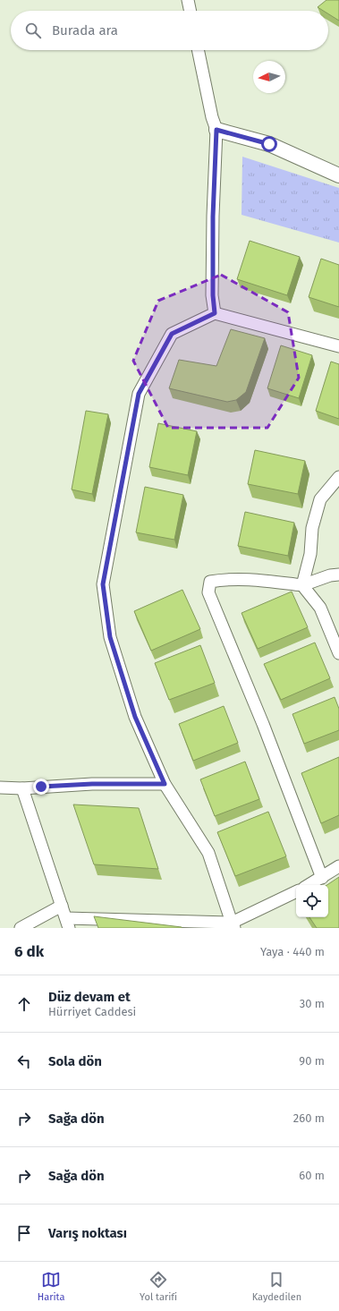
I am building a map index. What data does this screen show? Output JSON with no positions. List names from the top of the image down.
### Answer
{
  "north": "left",
  "page": {
    "search": "Burada ara",
    "heading": ["6 dk", "Yaya · 440 m"],
    "list": [
      ["Düz devam et", "Hürriyet Caddesi", "30 m"],
      ["Sola dön", "90 m"],
      ["Sağa dön", "260 m"],
      ["Sağa dön", "60 m"],
      "Varış noktası"
    ],
    "nav": ["Harita", "Yol tarifi", "Kaydedilen"]
  }
}
